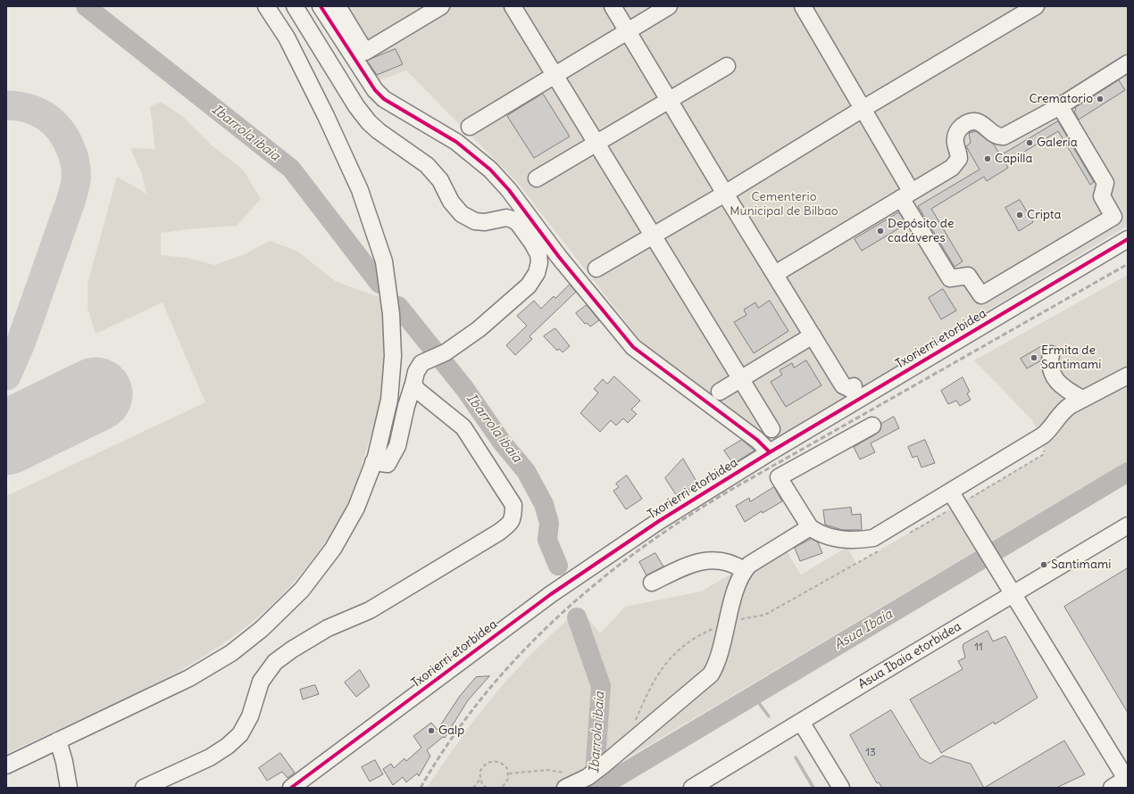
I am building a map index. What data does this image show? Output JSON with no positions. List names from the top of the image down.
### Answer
{
  "streets": {
    "street": ["Txorierri etorbidea", "Asua Ibaia etorbidea"]
  },
  "water": ["Ibarrola ibaia", "Asua Ibaia"],
  "parks": ["Cementerio Municipal de Bilbao"],
  "places": [
    "Crematorio",
    "Galería",
    "Capilla",
    "Cripta",
    "Depósito de cadáveres",
    "Ermita de Santimami",
    "Santimami",
    "Galp"
  ],
  "house_numbers": ["11", "13"]
}
